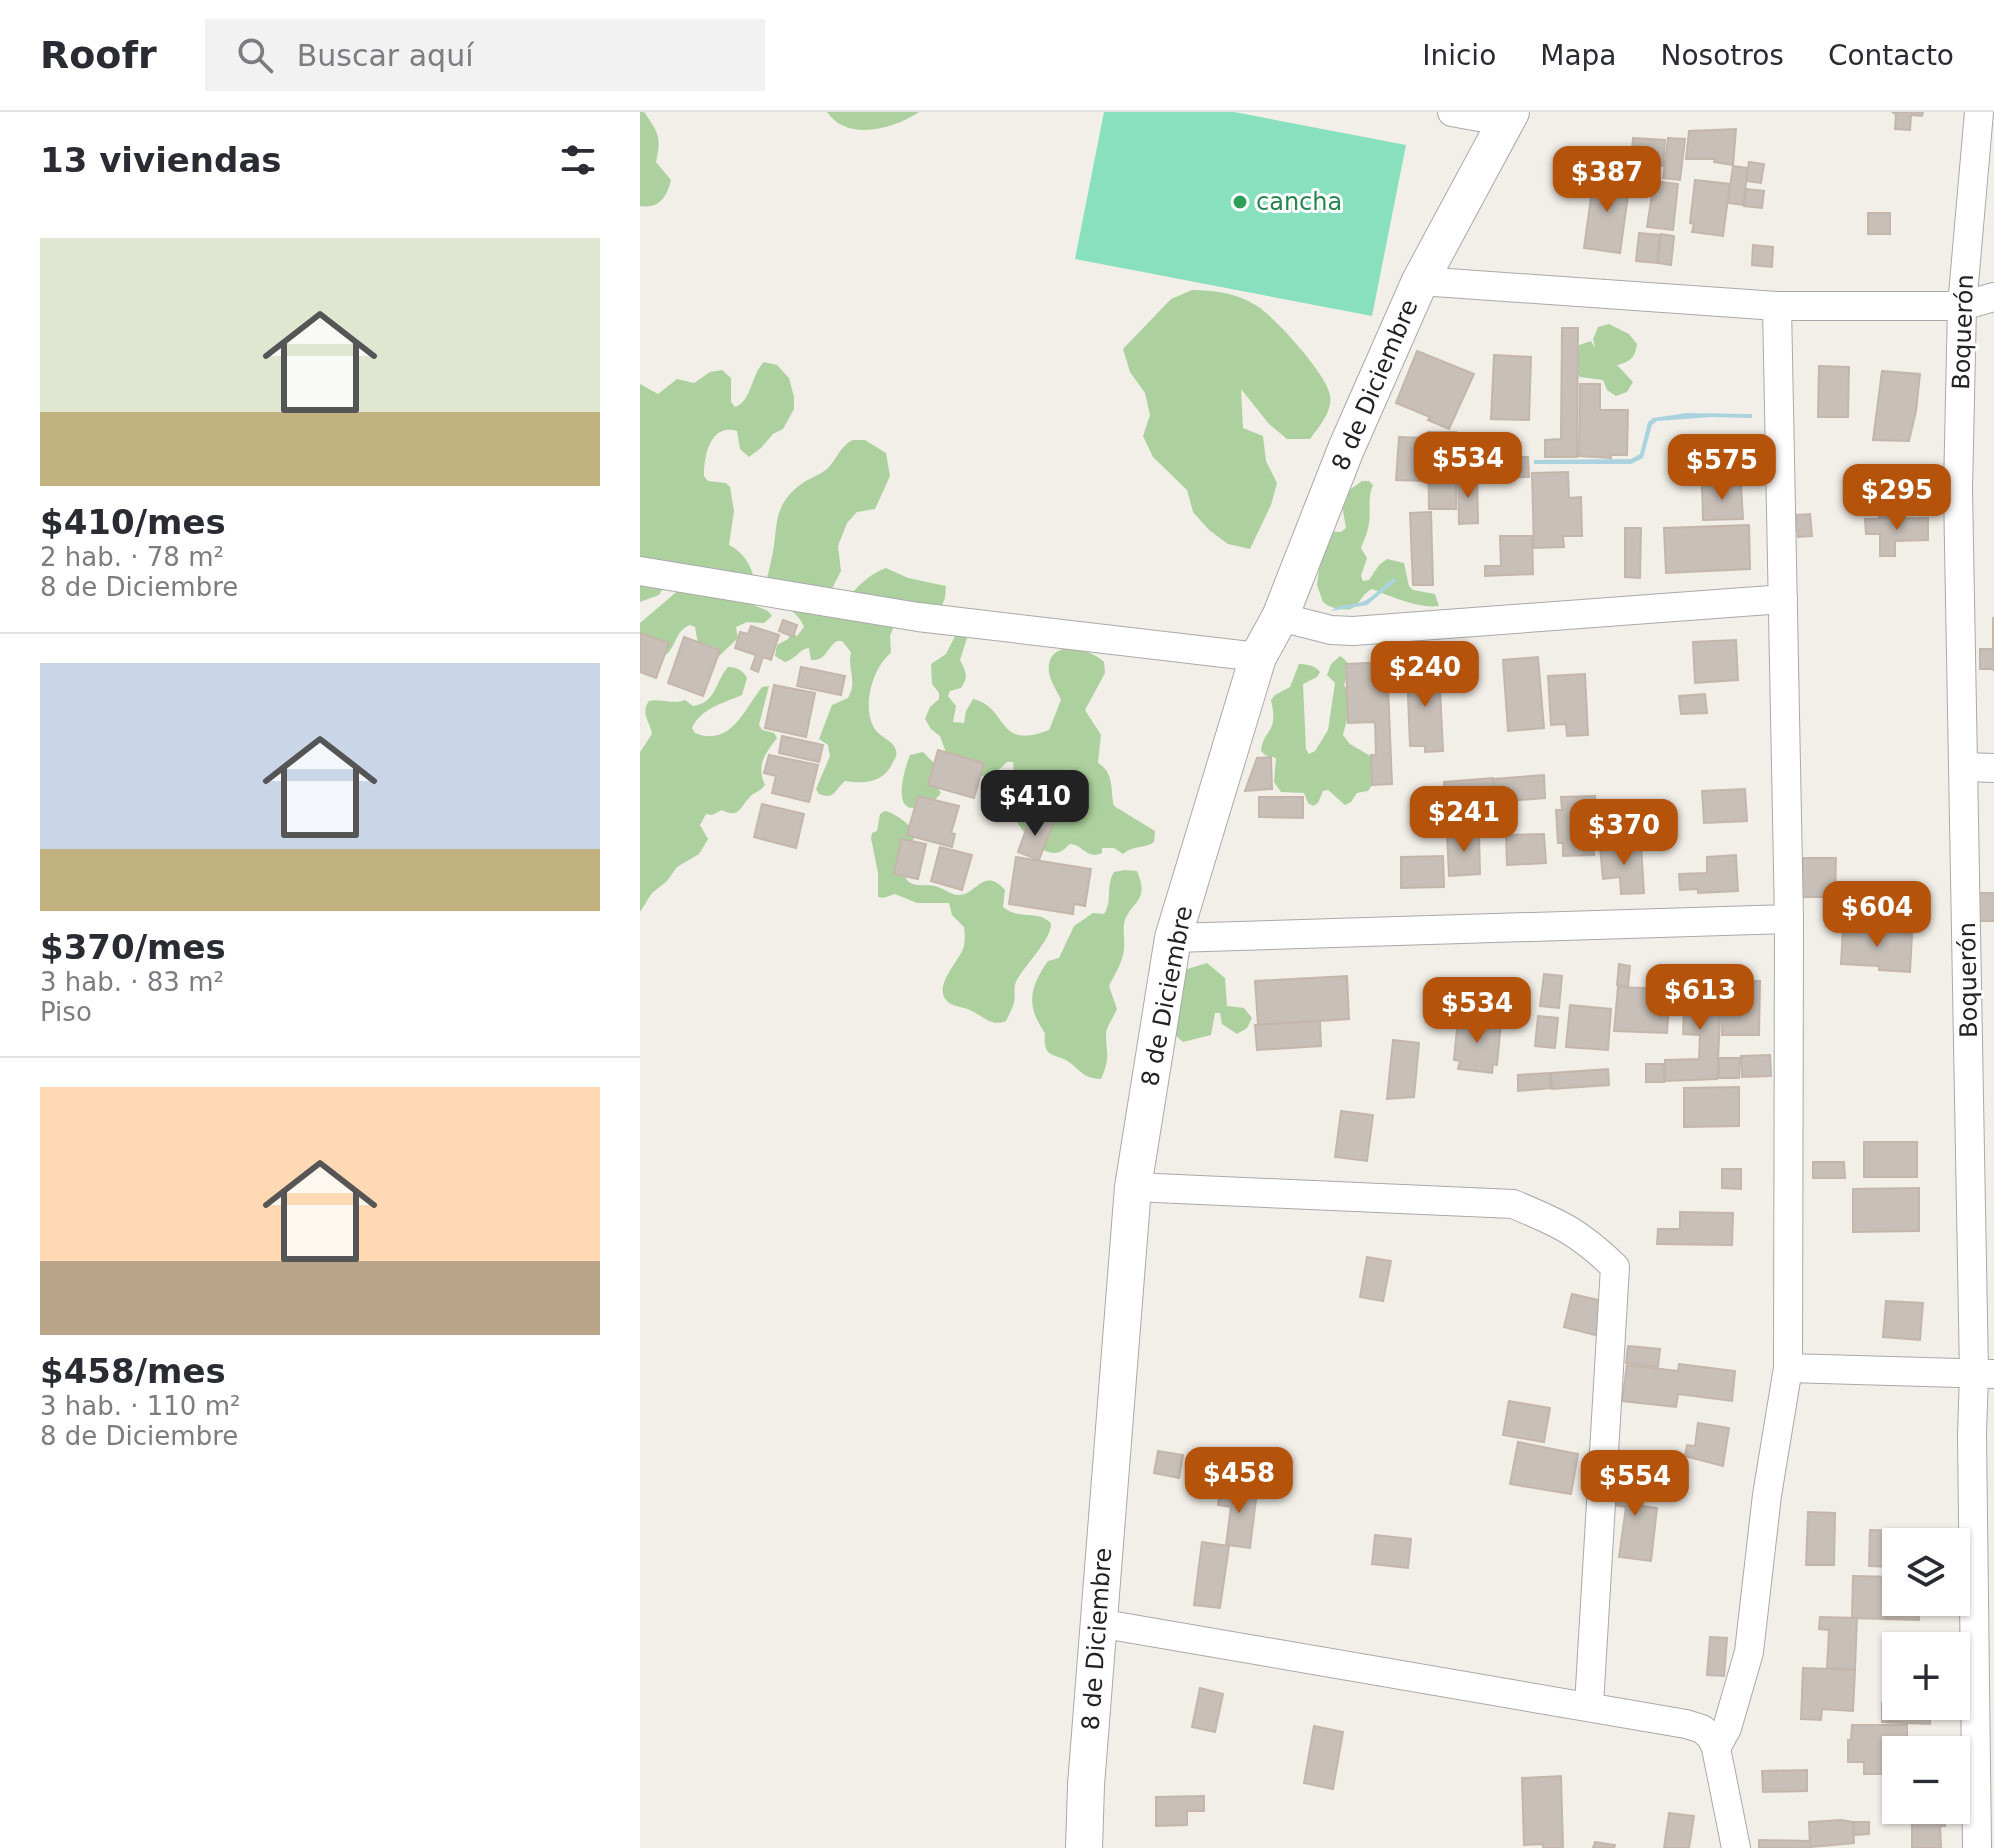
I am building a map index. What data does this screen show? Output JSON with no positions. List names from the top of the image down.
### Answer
{
  "streets": {
    "street": ["Boquerón", "8 de Diciembre"]
  },
  "places": ["cancha"],
  "page": {
    "header": "Roofr",
    "search": "Buscar aquí",
    "nav": [
      "Inicio",
      "Mapa",
      "Nosotros",
      "Contacto"
    ],
    "heading": "13 viviendas",
    "price": [
      "$387",
      "$534",
      "$575",
      "$295",
      "$240",
      "$410",
      "$241",
      "$370",
      "$604",
      "$613",
      "$534",
      "$458",
      "$554"
    ],
    "list": [
      {
        "name": "$410/mes",
        "note": "2 hab. · 78 m² · 8 de Diciembre"
      },
      {
        "name": "$370/mes",
        "note": "3 hab. · 83 m² · Piso"
      },
      {
        "name": "$458/mes",
        "note": "3 hab. · 110 m² · 8 de Diciembre"
      }
    ],
    "map_buttons": ["+", "−"]
  }
}
